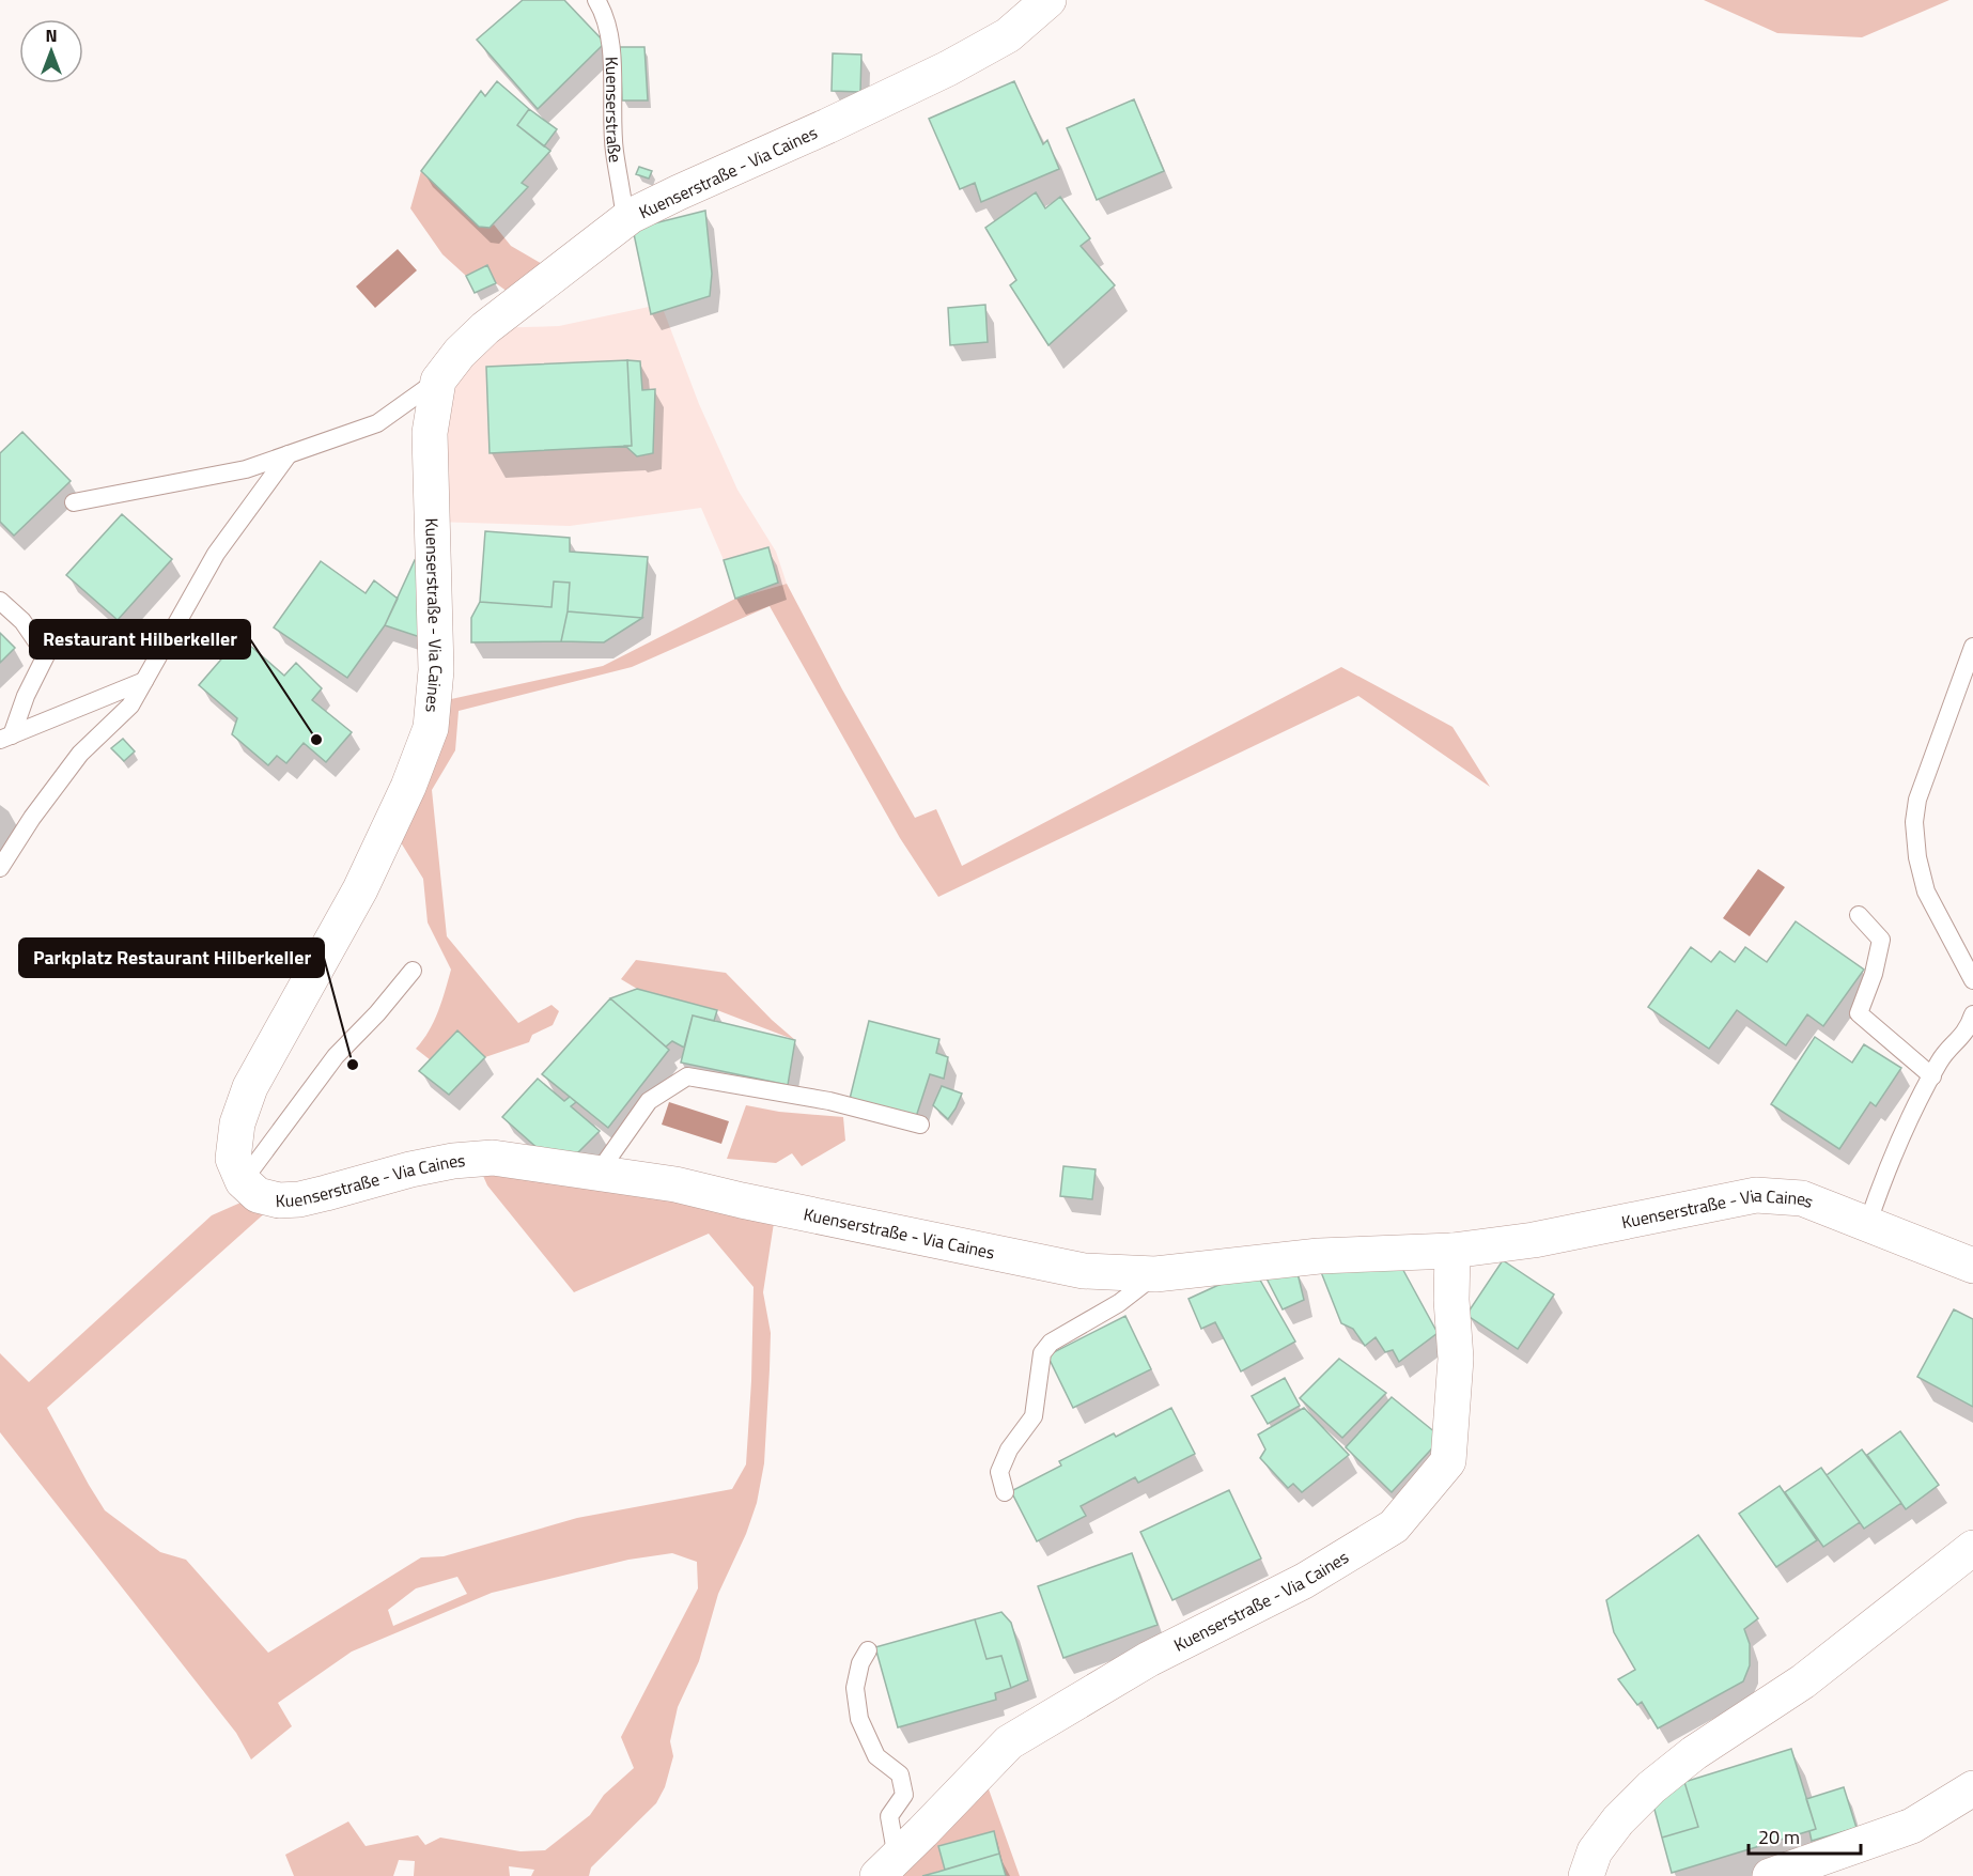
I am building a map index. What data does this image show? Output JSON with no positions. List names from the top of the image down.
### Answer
{
  "streets": {
    "street": ["Kuenserstraße - Via Caines"],
    "lane": ["Kuenserstraße"]
  },
  "crossings": [
    ["Kuenserstraße", "Kuenserstraße - Via Caines"]
  ],
  "places": ["Restaurant Hilberkeller", "Parkplatz Restaurant Hilberkeller"],
  "scale_bar": "20 m",
  "north": "top"
}
